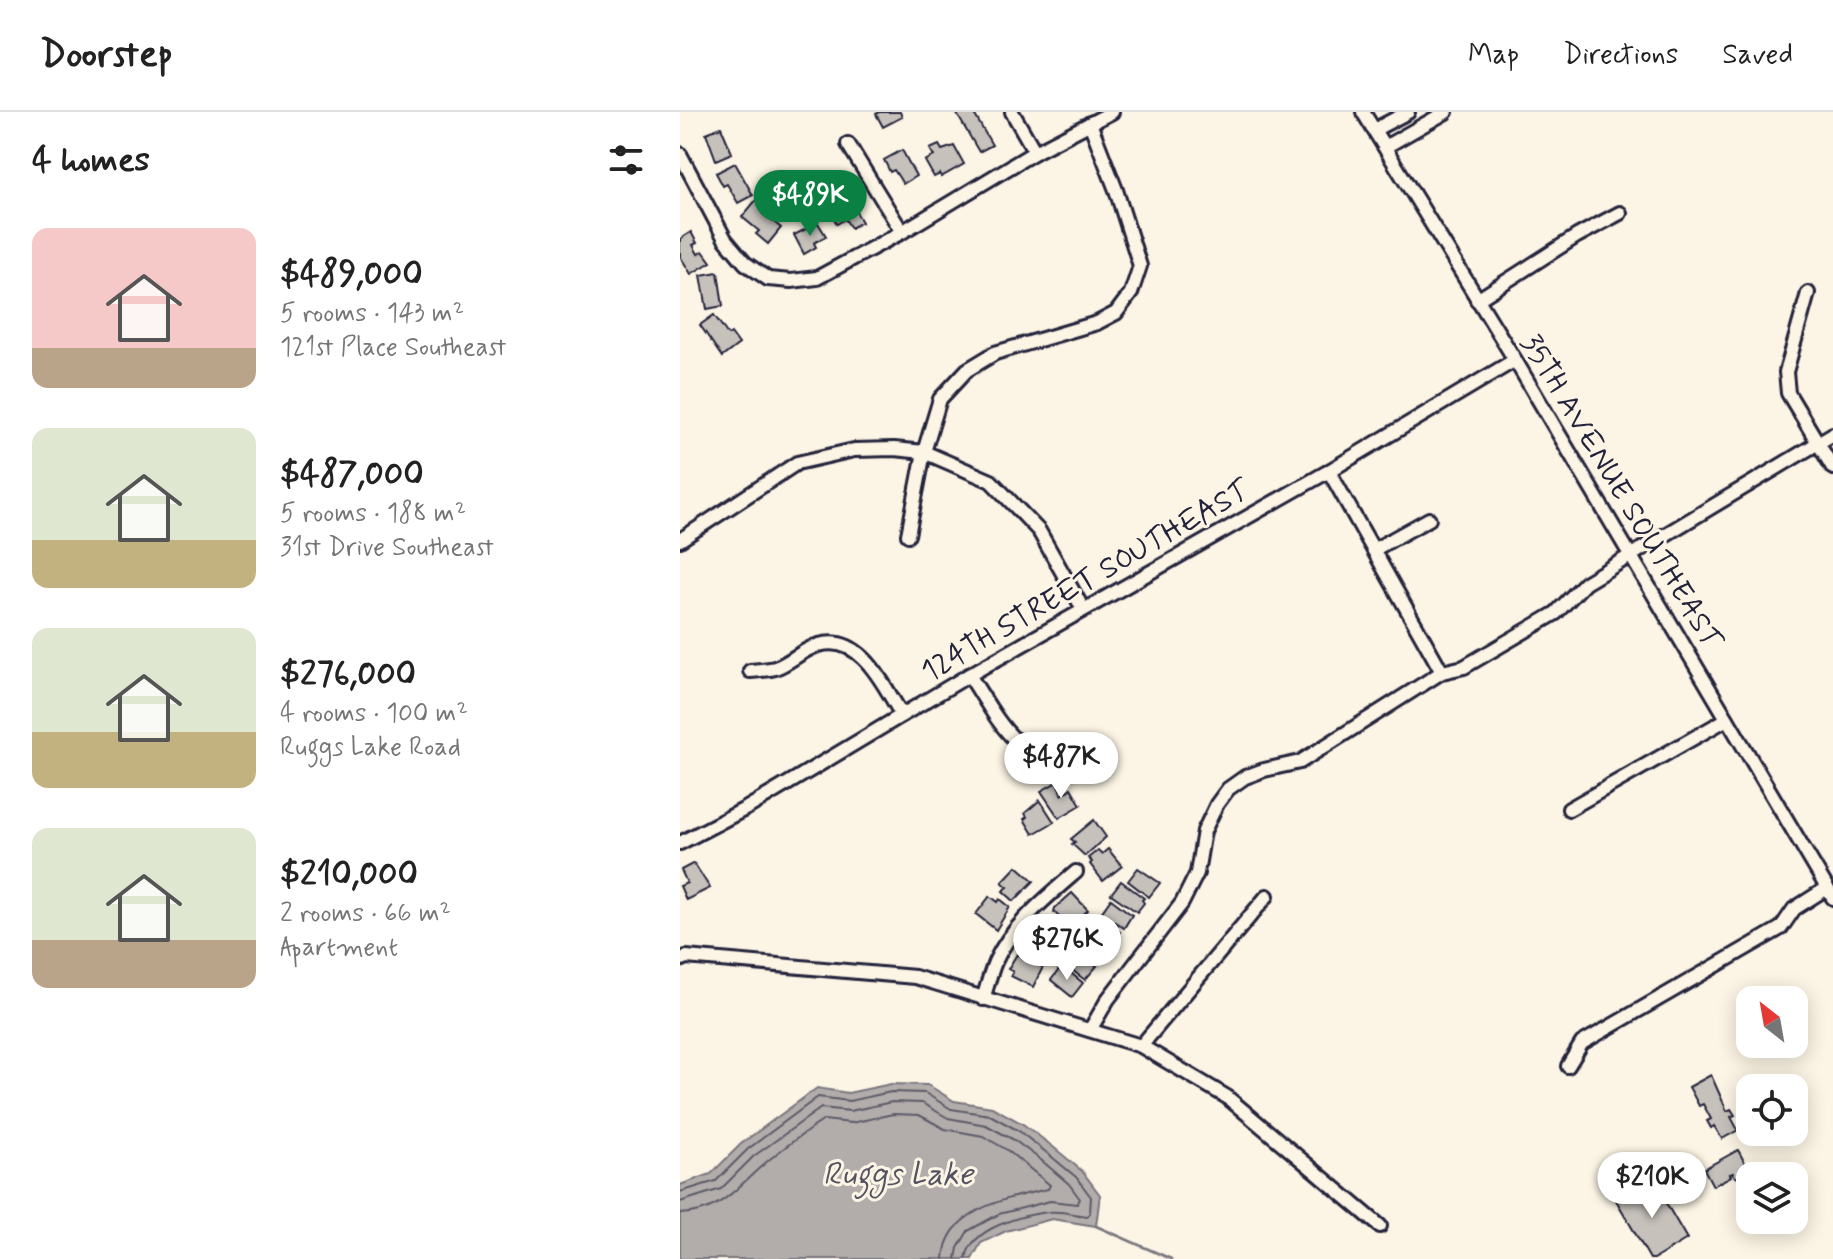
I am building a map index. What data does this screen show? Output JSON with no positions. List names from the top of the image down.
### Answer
{
  "streets": {
    "street": ["35TH AVENUE SOUTHEAST", "124TH STREET SOUTHEAST"]
  },
  "crossings": [
    ["35TH AVENUE SOUTHEAST", "124TH STREET SOUTHEAST"]
  ],
  "water": ["Ruggs Lake"],
  "north": "top left",
  "page": {
    "header": "Doorstep",
    "nav": ["Map", "Directions", "Saved"],
    "heading": "4 homes",
    "price": [
      "$489K",
      "$487K",
      "$276K",
      "$210K"
    ],
    "list": [
      {
        "name": "$489,000",
        "note": "5 rooms · 143 m² · 121st Place Southeast"
      },
      {
        "name": "$487,000",
        "note": "5 rooms · 188 m² · 31st Drive Southeast"
      },
      {
        "name": "$276,000",
        "note": "4 rooms · 100 m² · Ruggs Lake Road"
      },
      {
        "name": "$210,000",
        "note": "2 rooms · 66 m² · Apartment"
      }
    ]
  }
}
